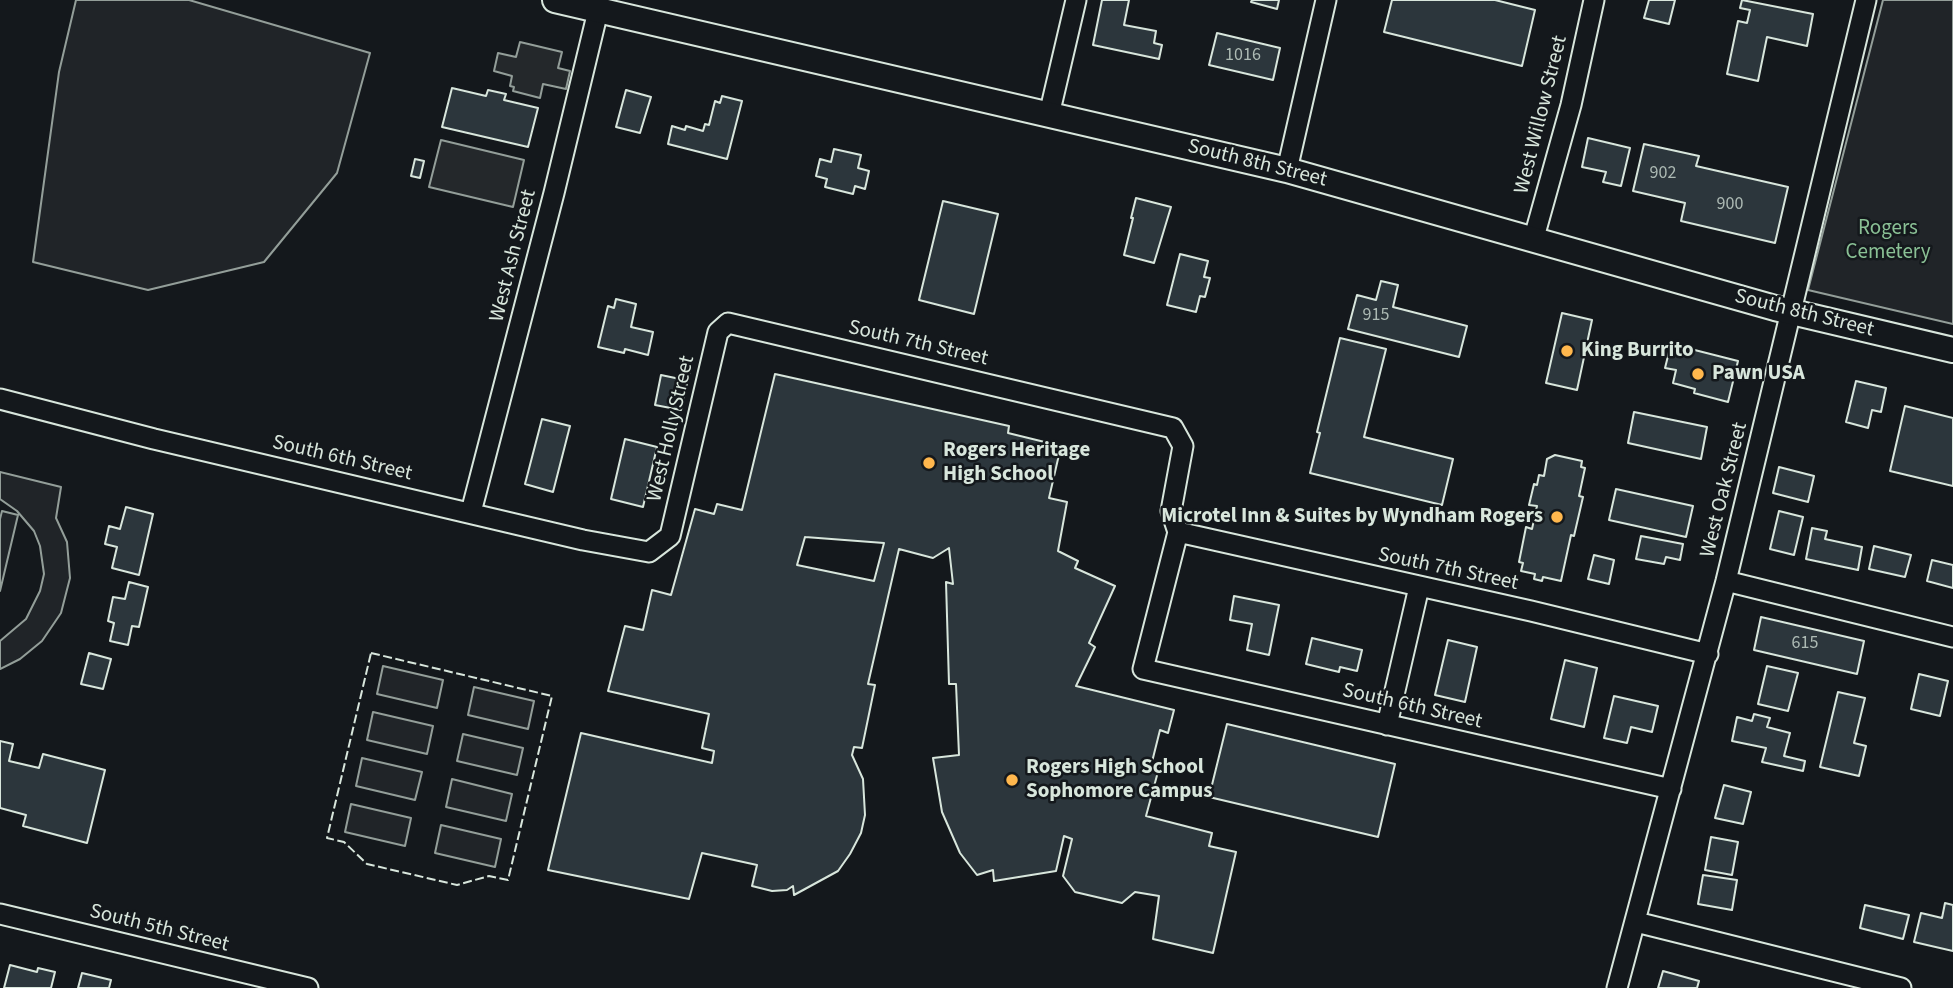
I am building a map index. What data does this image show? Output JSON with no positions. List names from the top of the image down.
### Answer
{
  "streets": {
    "main road": ["South 8th Street"],
    "street": [
      "West Willow Street",
      "West Ash Street",
      "South 7th Street",
      "West Holly Street",
      "South 6th Street",
      "West Oak Street",
      "South 5th Street"
    ]
  },
  "crossings": [
    ["West Willow Street", "South 8th Street"],
    ["South 8th Street", "West Ash Street"],
    ["South 8th Street", "West Oak Street"],
    ["West Ash Street", "South 6th Street"],
    ["South 7th Street", "West Holly Street"],
    ["South 7th Street", "South 6th Street"],
    ["South 7th Street", "West Oak Street"],
    ["West Holly Street", "South 6th Street"],
    ["South 6th Street", "West Oak Street"]
  ],
  "parks": ["Rogers Cemetery"],
  "places": [
    "King Burrito",
    "Pawn USA",
    "Rogers Heritage High School",
    "Microtel Inn & Suites by Wyndham Rogers",
    "Rogers High School Sophomore Campus"
  ],
  "house_numbers": [
    "1016",
    "902",
    "900",
    "915",
    "615"
  ]
}
